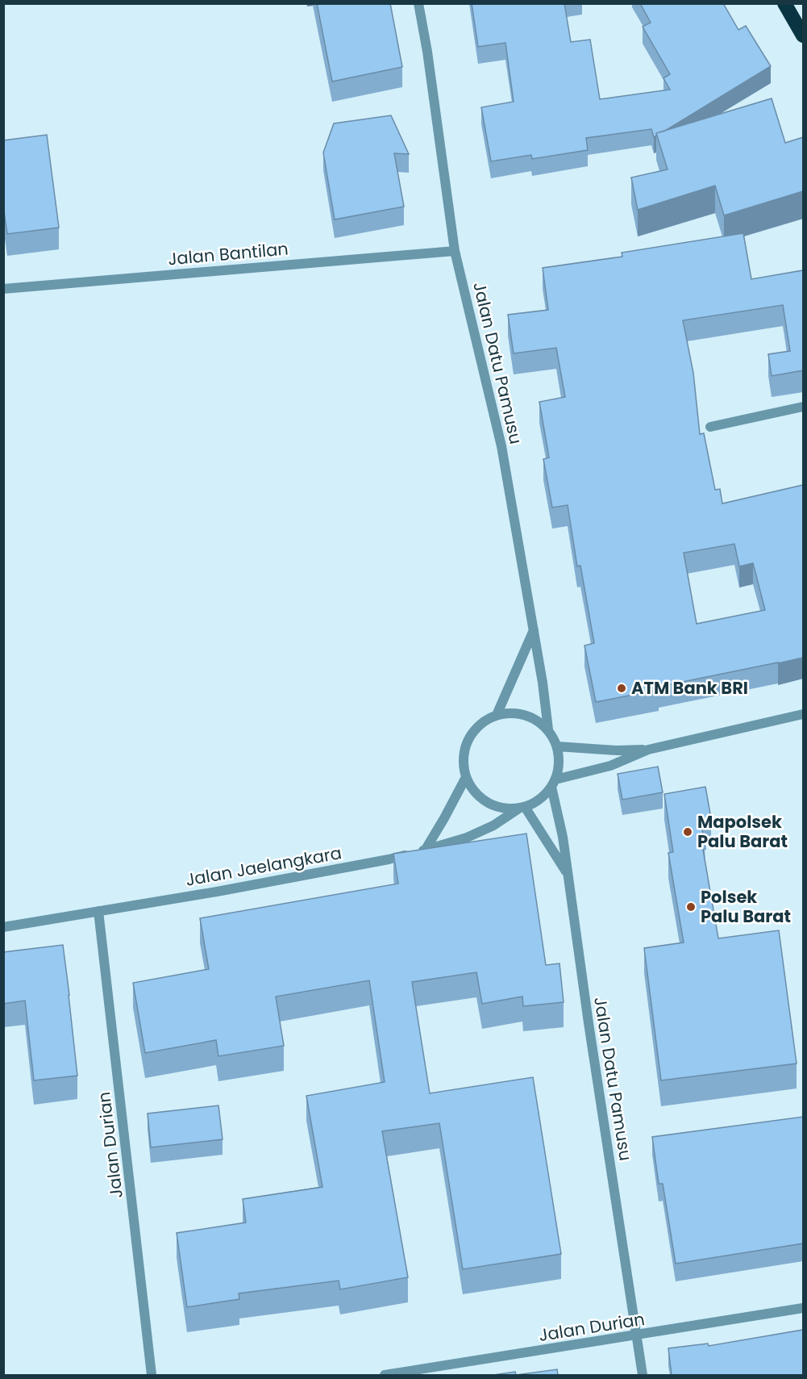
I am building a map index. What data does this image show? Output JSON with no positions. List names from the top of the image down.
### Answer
{
  "streets": {
    "street": [
      "Jalan Bantilan",
      "Jalan Datu Pamusu",
      "Jalan Jaelangkara",
      "Jalan Durian"
    ]
  },
  "crossings": [
    ["Jalan Bantilan", "Jalan Datu Pamusu"],
    ["Jalan Datu Pamusu", "Jalan Jaelangkara"],
    ["Jalan Datu Pamusu", "Jalan Durian"],
    ["Jalan Jaelangkara", "Jalan Durian"]
  ],
  "places": ["ATM Bank BRI", "Mapolsek Palu Barat", "Polsek Palu Barat"]
}
